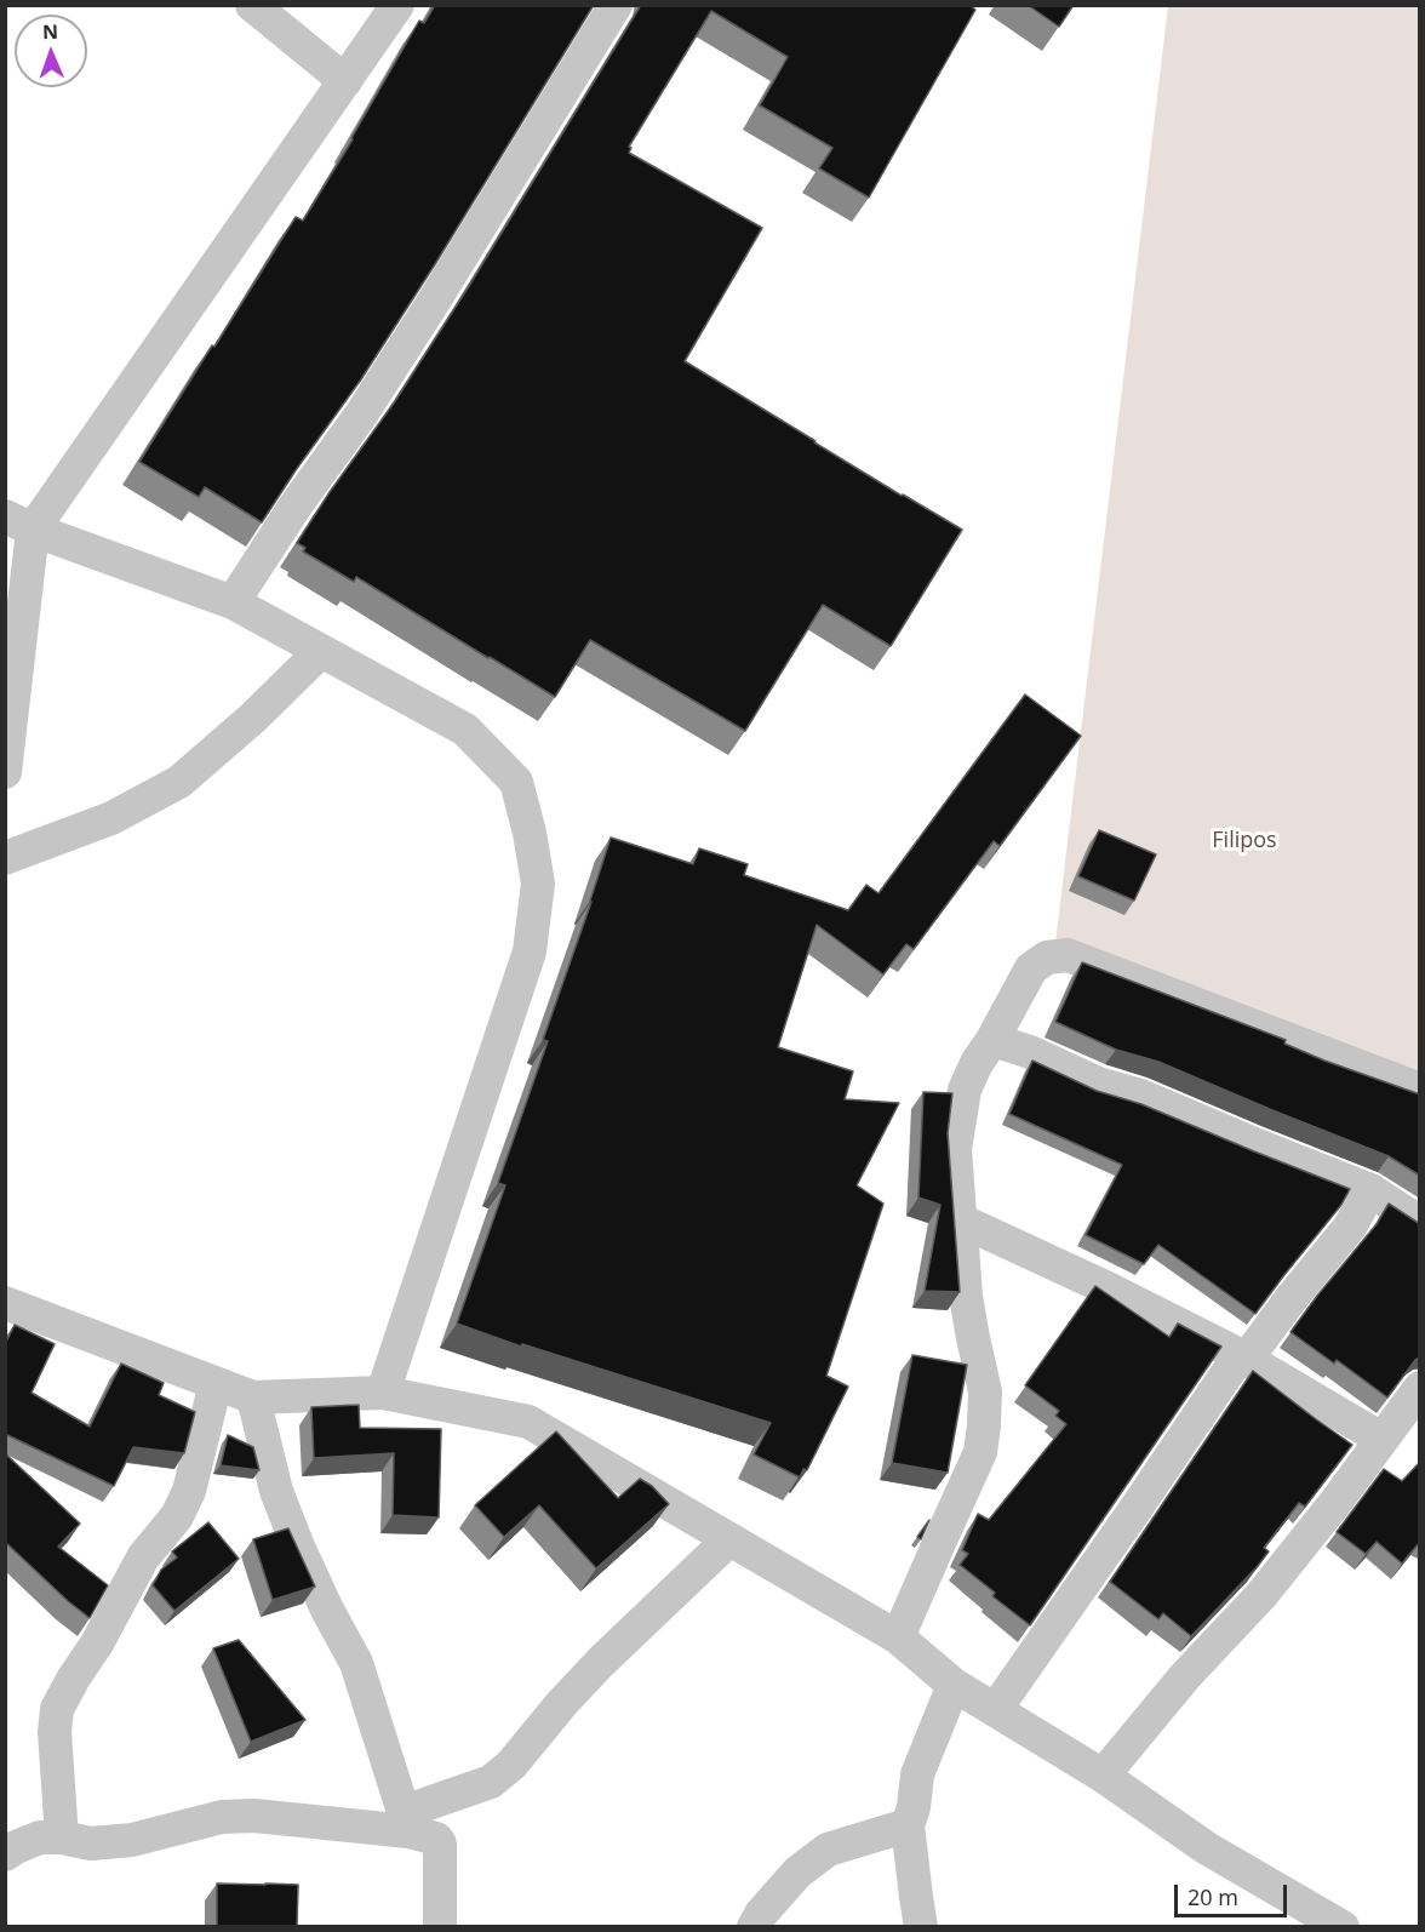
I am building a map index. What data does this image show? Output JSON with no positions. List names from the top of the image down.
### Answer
{
  "parks": ["Filipos"],
  "scale_bar": "20 m",
  "north": "top"
}
